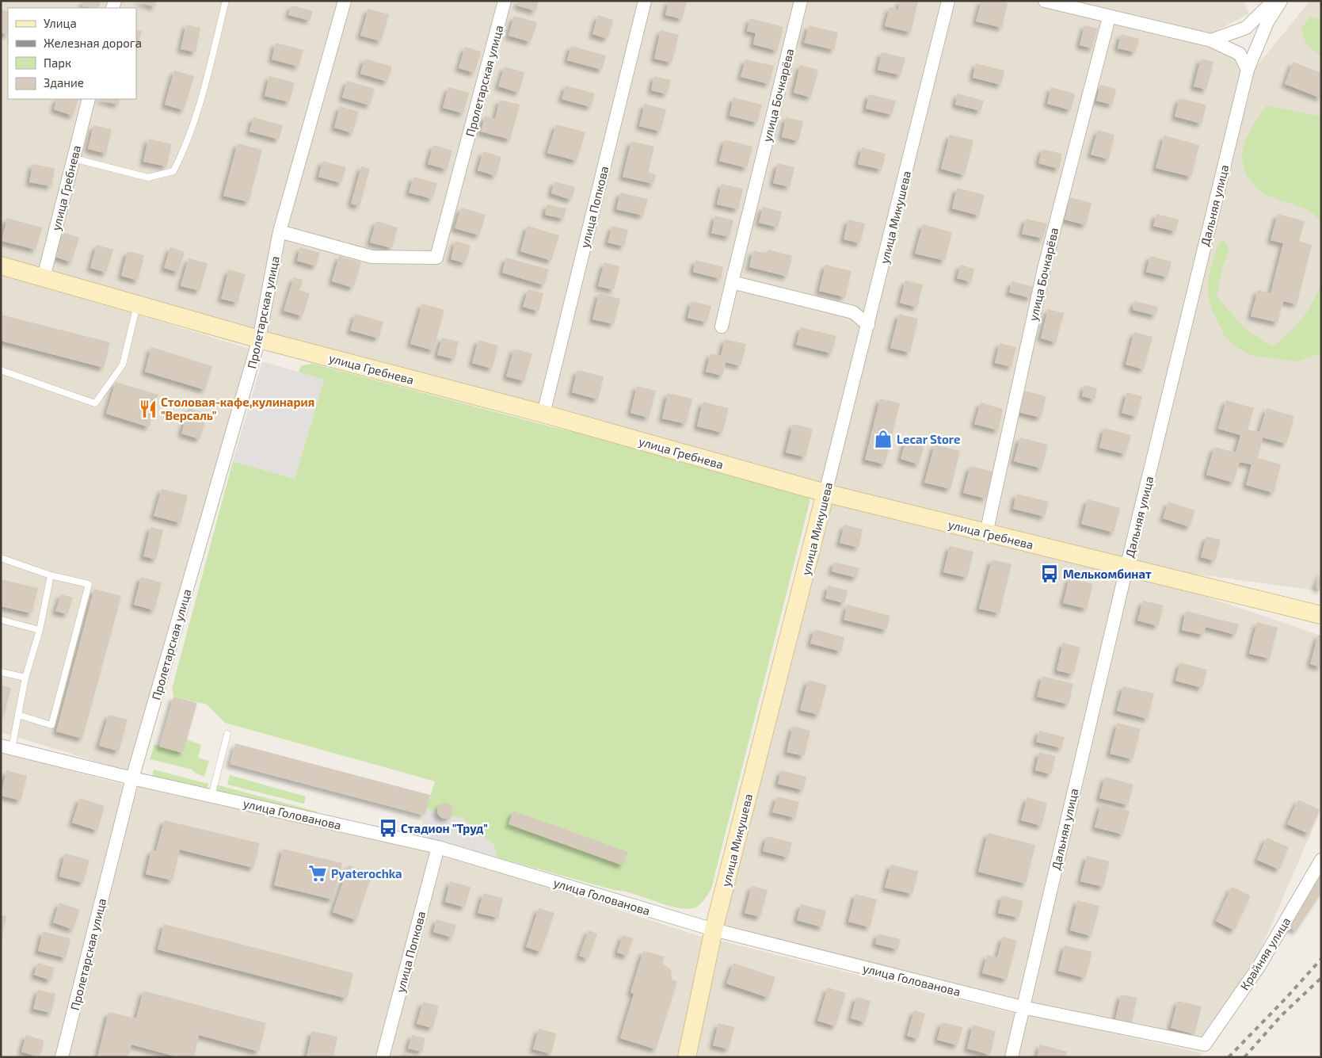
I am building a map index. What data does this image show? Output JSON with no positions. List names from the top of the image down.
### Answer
{
  "streets": {
    "street": [
      "Пролетарская улица",
      "улица Бочкарёва",
      "улица Гребнева",
      "Дальняя улица",
      "улица Попкова",
      "улица Микушева",
      "улица Голованова",
      "Крайняя улица"
    ]
  },
  "crossings": [
    ["Пролетарская улица", "улица Гребнева"],
    ["Пролетарская улица", "улица Голованова"],
    ["улица Бочкарёва", "улица Гребнева"],
    ["улица Гребнева", "Дальняя улица"],
    ["улица Гребнева", "улица Попкова"],
    ["улица Гребнева", "улица Микушева"],
    ["Дальняя улица", "улица Голованова"],
    ["улица Попкова", "улица Голованова"],
    ["улица Микушева", "улица Голованова"],
    ["улица Голованова", "Крайняя улица"]
  ],
  "places": {
    "restaurant": ["Столовая-кафе,кулинария \"Версаль\""],
    "shop": ["Lecar Store"],
    "bus stop": ["Мелькомбинат", "Стадион \"Труд\""],
    "supermarket": ["Pyaterochka"]
  },
  "legend": [
    "Улица",
    "Железная дорога",
    "Парк",
    "Здание"
  ]
}
